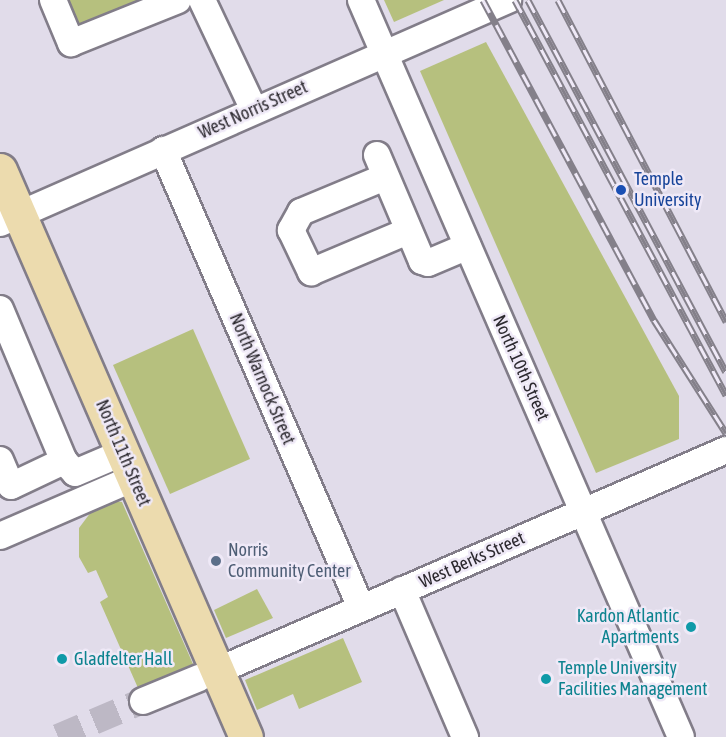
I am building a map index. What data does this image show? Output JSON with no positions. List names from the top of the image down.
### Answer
{
  "streets": {
    "main road": ["North 11th Street"],
    "street": [
      "West Norris Street",
      "North 10th Street",
      "North Warnock Street",
      "West Berks Street"
    ]
  },
  "crossings": [
    ["West Norris Street", "North 10th Street"],
    ["West Norris Street", "North Warnock Street"],
    ["West Norris Street", "North 11th Street"],
    ["North 10th Street", "West Berks Street"],
    ["North Warnock Street", "West Berks Street"],
    ["North 11th Street", "West Berks Street"]
  ],
  "places": [
    "Temple University",
    "Norris Community Center",
    "Kardon Atlantic Apartments",
    "Gladfelter Hall",
    "Temple University Facilities Management"
  ]
}
